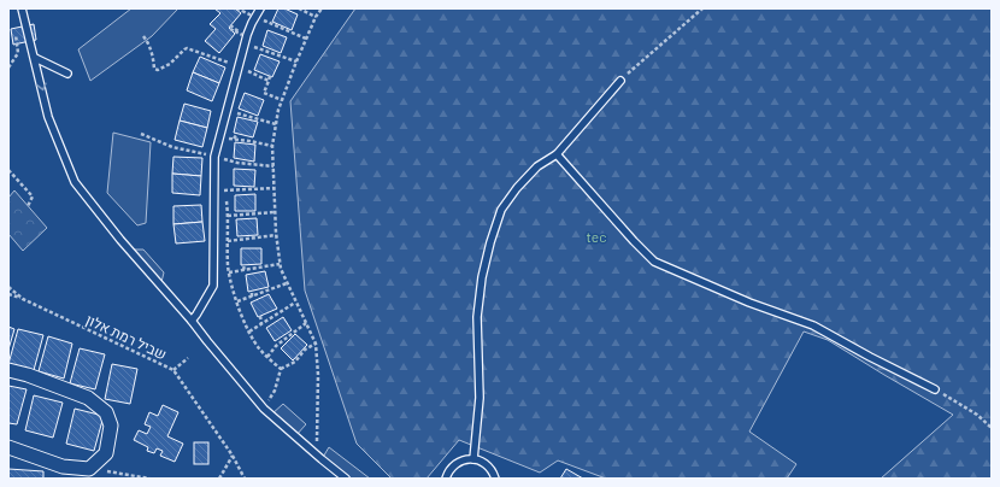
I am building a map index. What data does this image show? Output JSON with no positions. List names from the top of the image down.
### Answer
{
  "streets": {
    "path": ["שביל רמת אלון"]
  },
  "parks": ["tec"]
}
